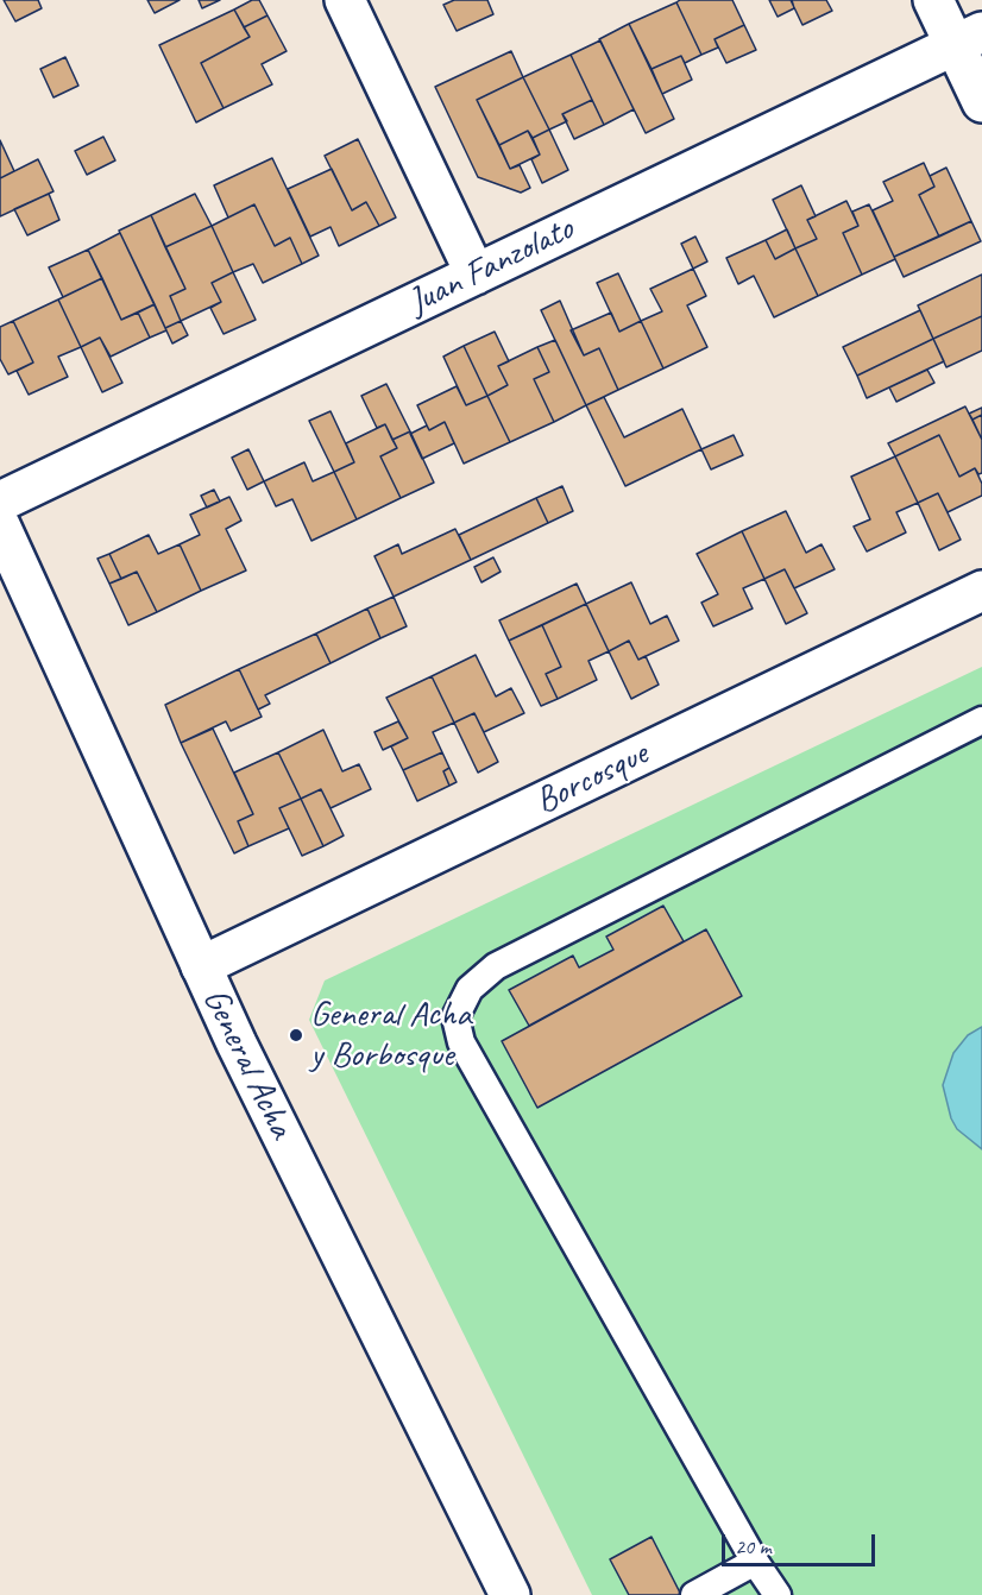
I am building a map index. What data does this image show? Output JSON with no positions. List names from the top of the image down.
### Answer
{
  "streets": {
    "street": ["Juan Fanzolato", "Borcosque", "General Acha"]
  },
  "crossings": [
    ["Borcosque", "General Acha"]
  ],
  "places": ["General Acha y Borbosque"],
  "scale_bar": "20 m"
}
